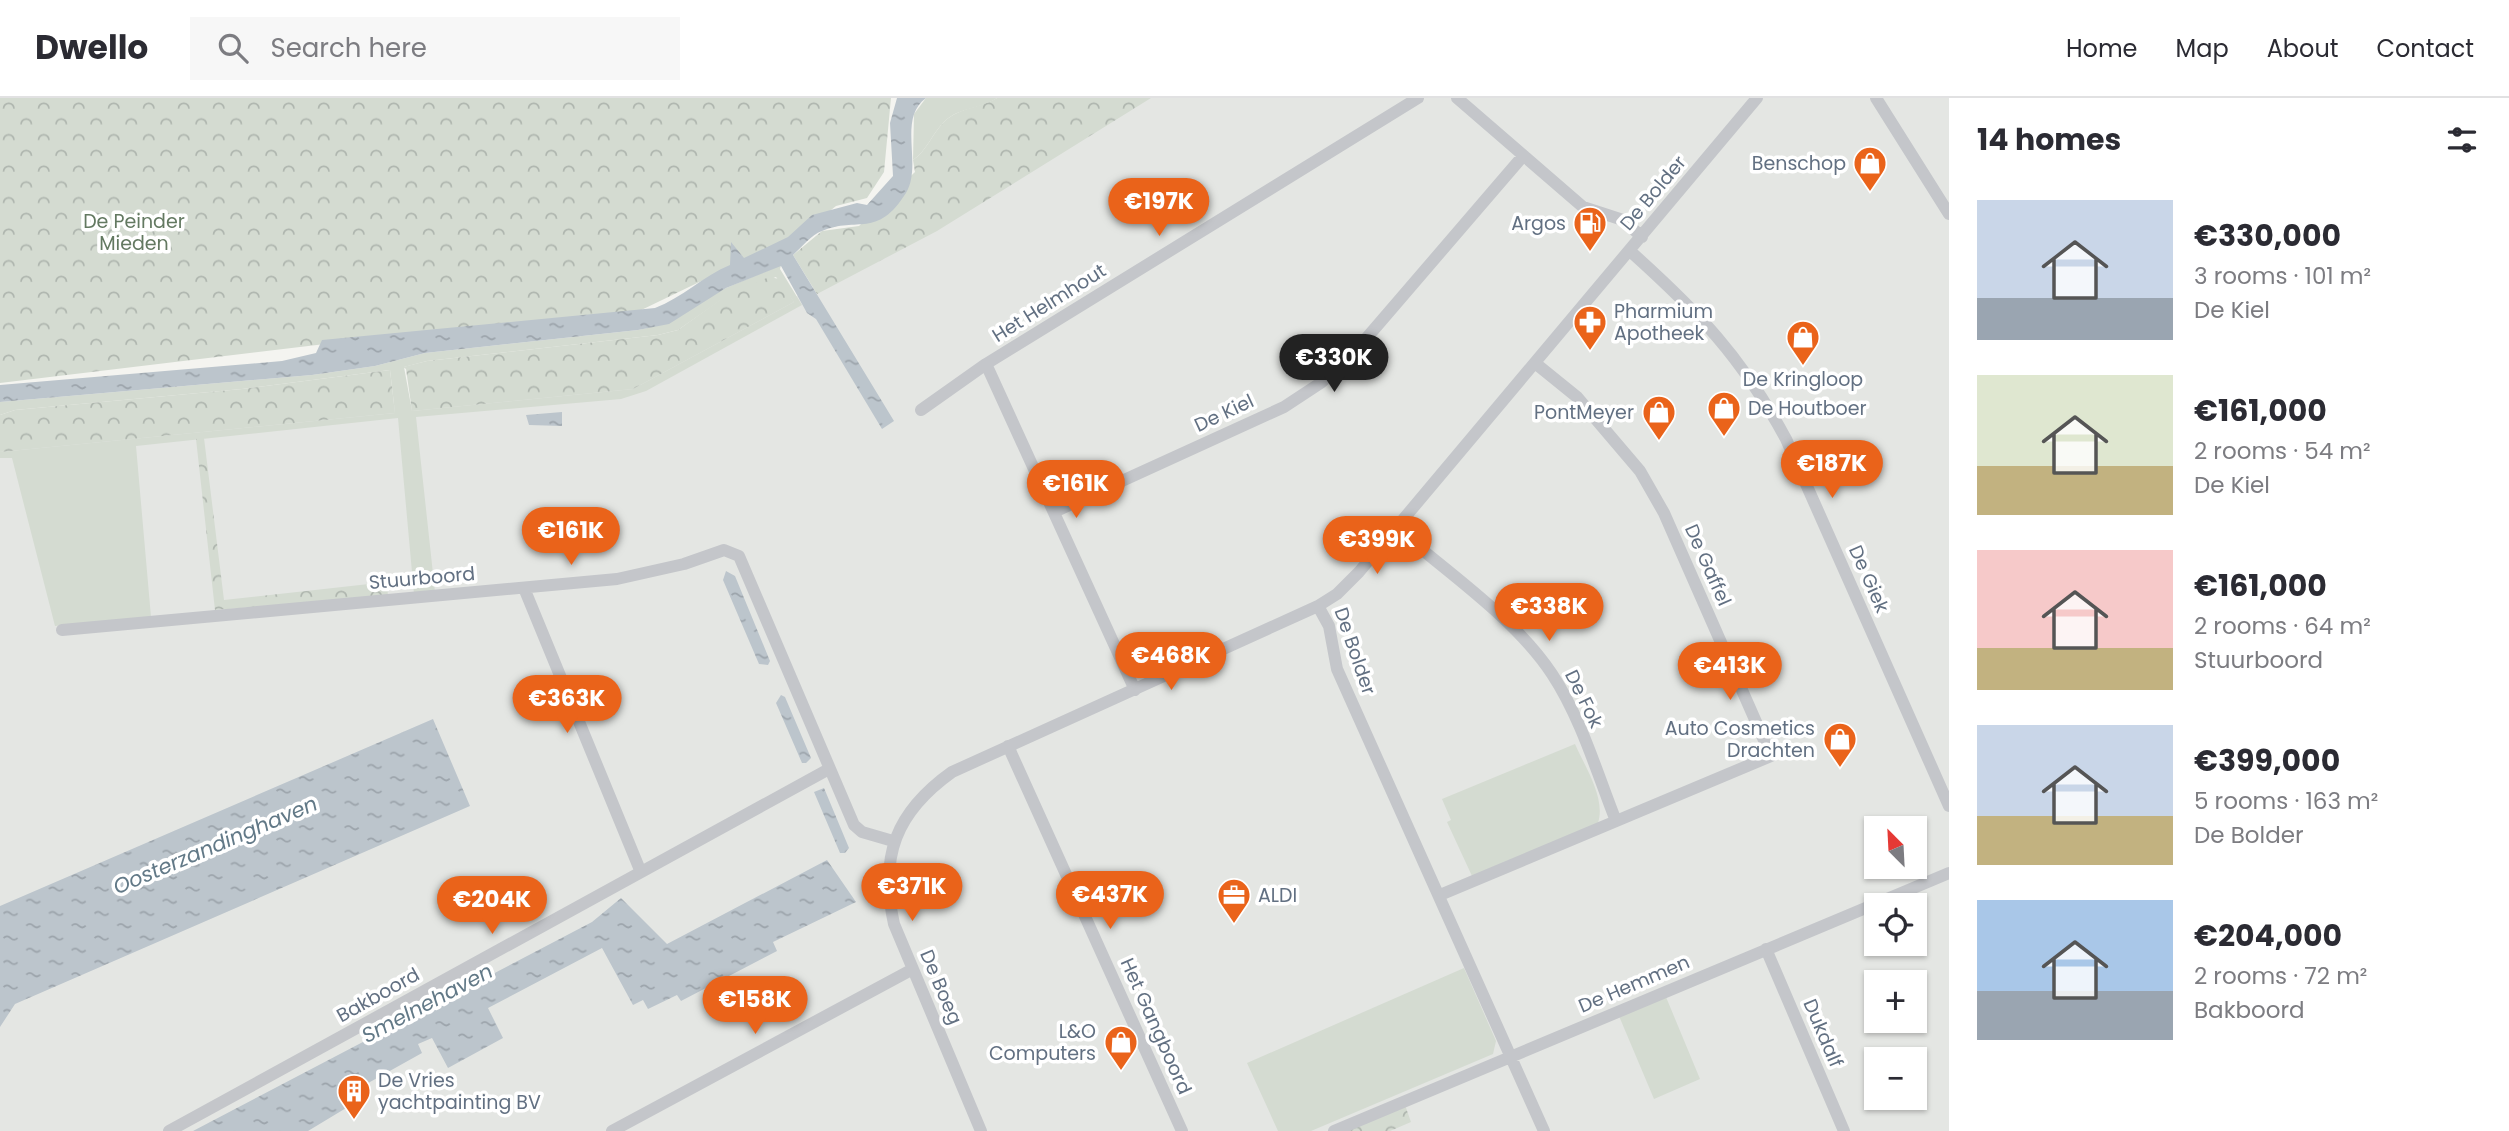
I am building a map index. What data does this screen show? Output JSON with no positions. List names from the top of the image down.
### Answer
{
  "streets": {
    "street": [
      "De Bolder",
      "Het Helmhout",
      "De Kiel",
      "De Gaffel",
      "Stuurboord",
      "De Giek",
      "De Fok",
      "De Hemmen",
      "De Boeg",
      "Bakboord",
      "Het Gangboord",
      "Dukdalf"
    ]
  },
  "crossings": [
    ["De Bolder", "De Gaffel"],
    ["De Bolder", "De Giek"],
    ["De Bolder", "De Fok"],
    ["De Bolder", "De Hemmen"],
    ["Het Helmhout", "De Kiel"],
    ["De Gaffel", "De Fok"],
    ["Stuurboord", "De Boeg"],
    ["Stuurboord", "Bakboord"],
    ["De Hemmen", "Dukdalf"],
    ["De Boeg", "Het Gangboord"]
  ],
  "water": ["Oosterzandinghaven", "Smelnehaven"],
  "parks": ["De Peinder Mieden"],
  "places": {
    "shop": [
      "Benschop",
      "De Kringloop",
      "De Houtboer",
      "PontMeyer",
      "Auto Cosmetics Drachten",
      "L&O Computers"
    ],
    "fuel station": ["Argos"],
    "pharmacy": ["Pharmium Apotheek"],
    "office": ["ALDI"],
    "building": ["De Vries yachtpainting BV"]
  },
  "north": "top left",
  "page": {
    "header": "Dwello",
    "search": "Search here",
    "nav": [
      "Home",
      "Map",
      "About",
      "Contact"
    ],
    "heading": "14 homes",
    "price": [
      "€197K",
      "€330K",
      "€187K",
      "€161K",
      "€161K",
      "€399K",
      "€338K",
      "€468K",
      "€413K",
      "€363K",
      "€371K",
      "€437K",
      "€204K",
      "€158K"
    ],
    "list": [
      {
        "name": "€330,000",
        "note": "3 rooms · 101 m² · De Kiel"
      },
      {
        "name": "€161,000",
        "note": "2 rooms · 54 m² · De Kiel"
      },
      {
        "name": "€161,000",
        "note": "2 rooms · 64 m² · Stuurboord"
      },
      {
        "name": "€399,000",
        "note": "5 rooms · 163 m² · De Bolder"
      },
      {
        "name": "€204,000",
        "note": "2 rooms · 72 m² · Bakboord"
      }
    ],
    "map_buttons": ["+", "−"]
  }
}
